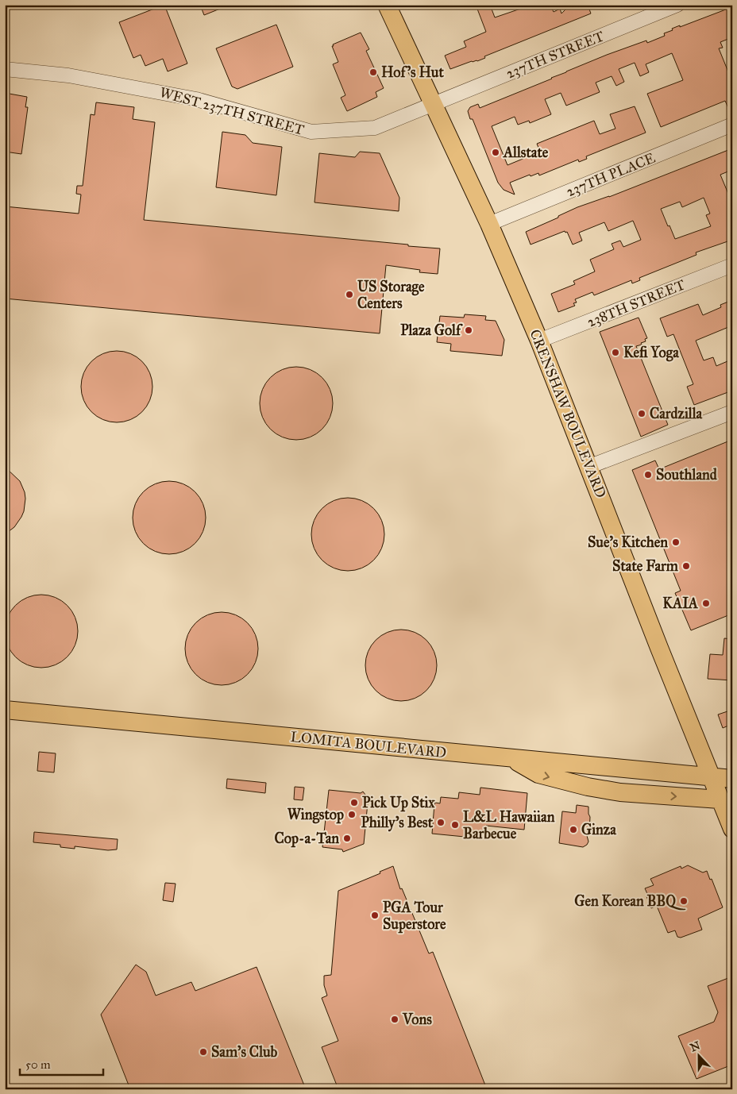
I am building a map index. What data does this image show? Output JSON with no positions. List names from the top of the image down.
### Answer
{
  "streets": {
    "main road": ["CRENSHAW BOULEVARD", "LOMITA BOULEVARD"],
    "street": [
      "237TH STREET",
      "WEST 237TH STREET",
      "237TH PLACE",
      "238TH STREET"
    ]
  },
  "crossings": [
    ["237TH STREET", "WEST 237TH STREET"],
    ["237TH STREET", "CRENSHAW BOULEVARD"],
    ["WEST 237TH STREET", "CRENSHAW BOULEVARD"],
    ["237TH PLACE", "CRENSHAW BOULEVARD"],
    ["238TH STREET", "CRENSHAW BOULEVARD"],
    ["CRENSHAW BOULEVARD", "LOMITA BOULEVARD"]
  ],
  "places": [
    "Hof's Hut",
    "Allstate",
    "US Storage Centers",
    "Plaza Golf",
    "Kefi Yoga",
    "Cardzilla",
    "Southland",
    "Sue's Kitchen",
    "State Farm",
    "KAIA",
    "Pick Up Stix",
    "Wingstop",
    "Philly's Best",
    "L&L Hawaiian Barbecue",
    "Ginza",
    "Cop-a-Tan",
    "Gen Korean BBQ",
    "PGA Tour Superstore",
    "Vons",
    "Sam's Club"
  ],
  "scale_bar": "50 m",
  "north": "top"
}
